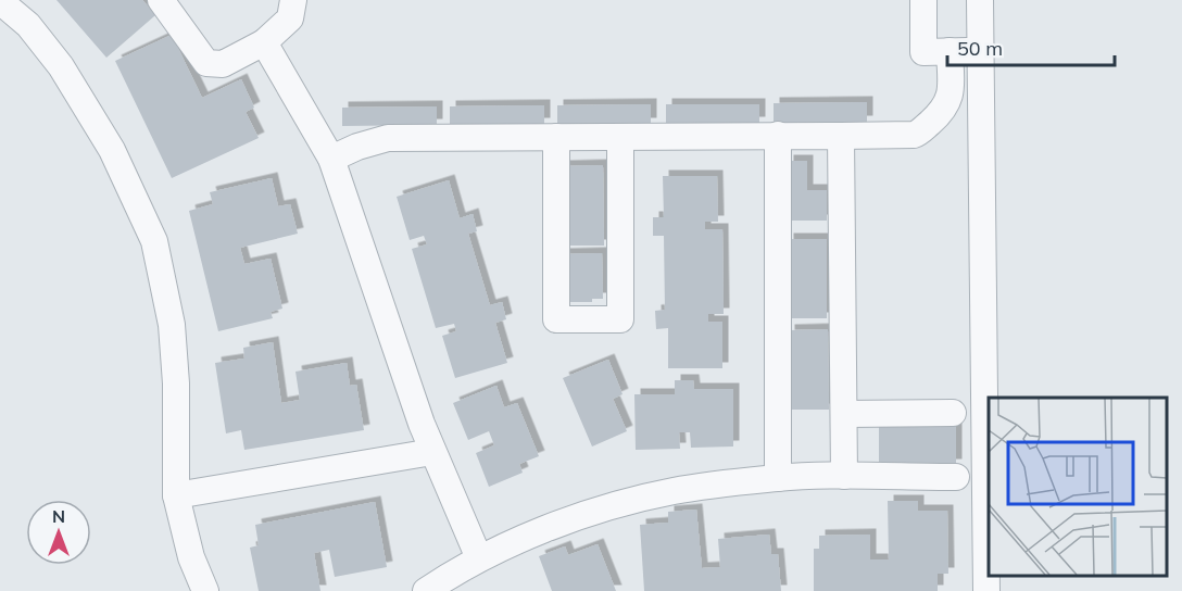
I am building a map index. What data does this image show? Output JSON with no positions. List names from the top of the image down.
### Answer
{
  "scale_bar": "50 m",
  "north": "top"
}
